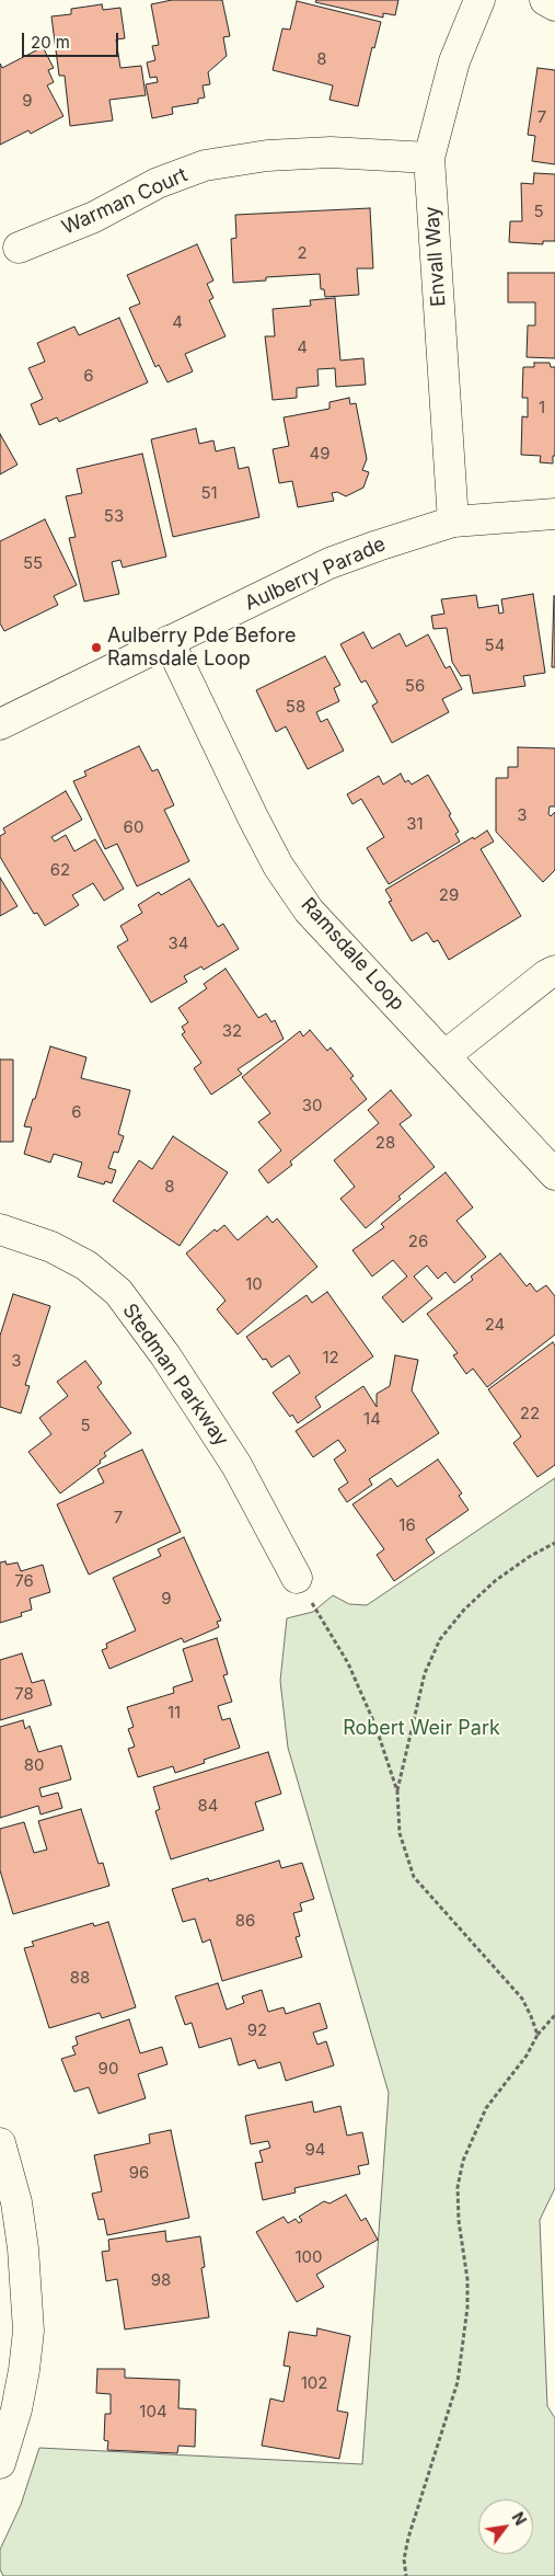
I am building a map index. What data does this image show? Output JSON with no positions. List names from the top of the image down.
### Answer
{
  "streets": {
    "street": [
      "Warman Court",
      "Envall Way",
      "Aulberry Parade",
      "Ramsdale Loop",
      "Stedman Parkway"
    ]
  },
  "crossings": [
    ["Warman Court", "Envall Way"],
    ["Envall Way", "Aulberry Parade"],
    ["Aulberry Parade", "Ramsdale Loop"]
  ],
  "parks": ["Robert Weir Park"],
  "places": ["Aulberry Pde Before Ramsdale Loop"],
  "house_numbers": [
    "8",
    "9",
    "7",
    "5",
    "2",
    "4",
    "4",
    "6",
    "1",
    "49",
    "51",
    "53",
    "55",
    "54",
    "56",
    "58",
    "3",
    "31",
    "60",
    "62",
    "29",
    "34",
    "32",
    "30",
    "6",
    "28",
    "8",
    "26",
    "10",
    "24",
    "12",
    "3",
    "22",
    "14",
    "5",
    "7",
    "16",
    "76",
    "9",
    "78",
    "11",
    "80",
    "84",
    "86",
    "88",
    "92",
    "90",
    "94",
    "96",
    "100",
    "98",
    "102",
    "104"
  ],
  "scale_bar": "20 m",
  "north": "top right"
}
